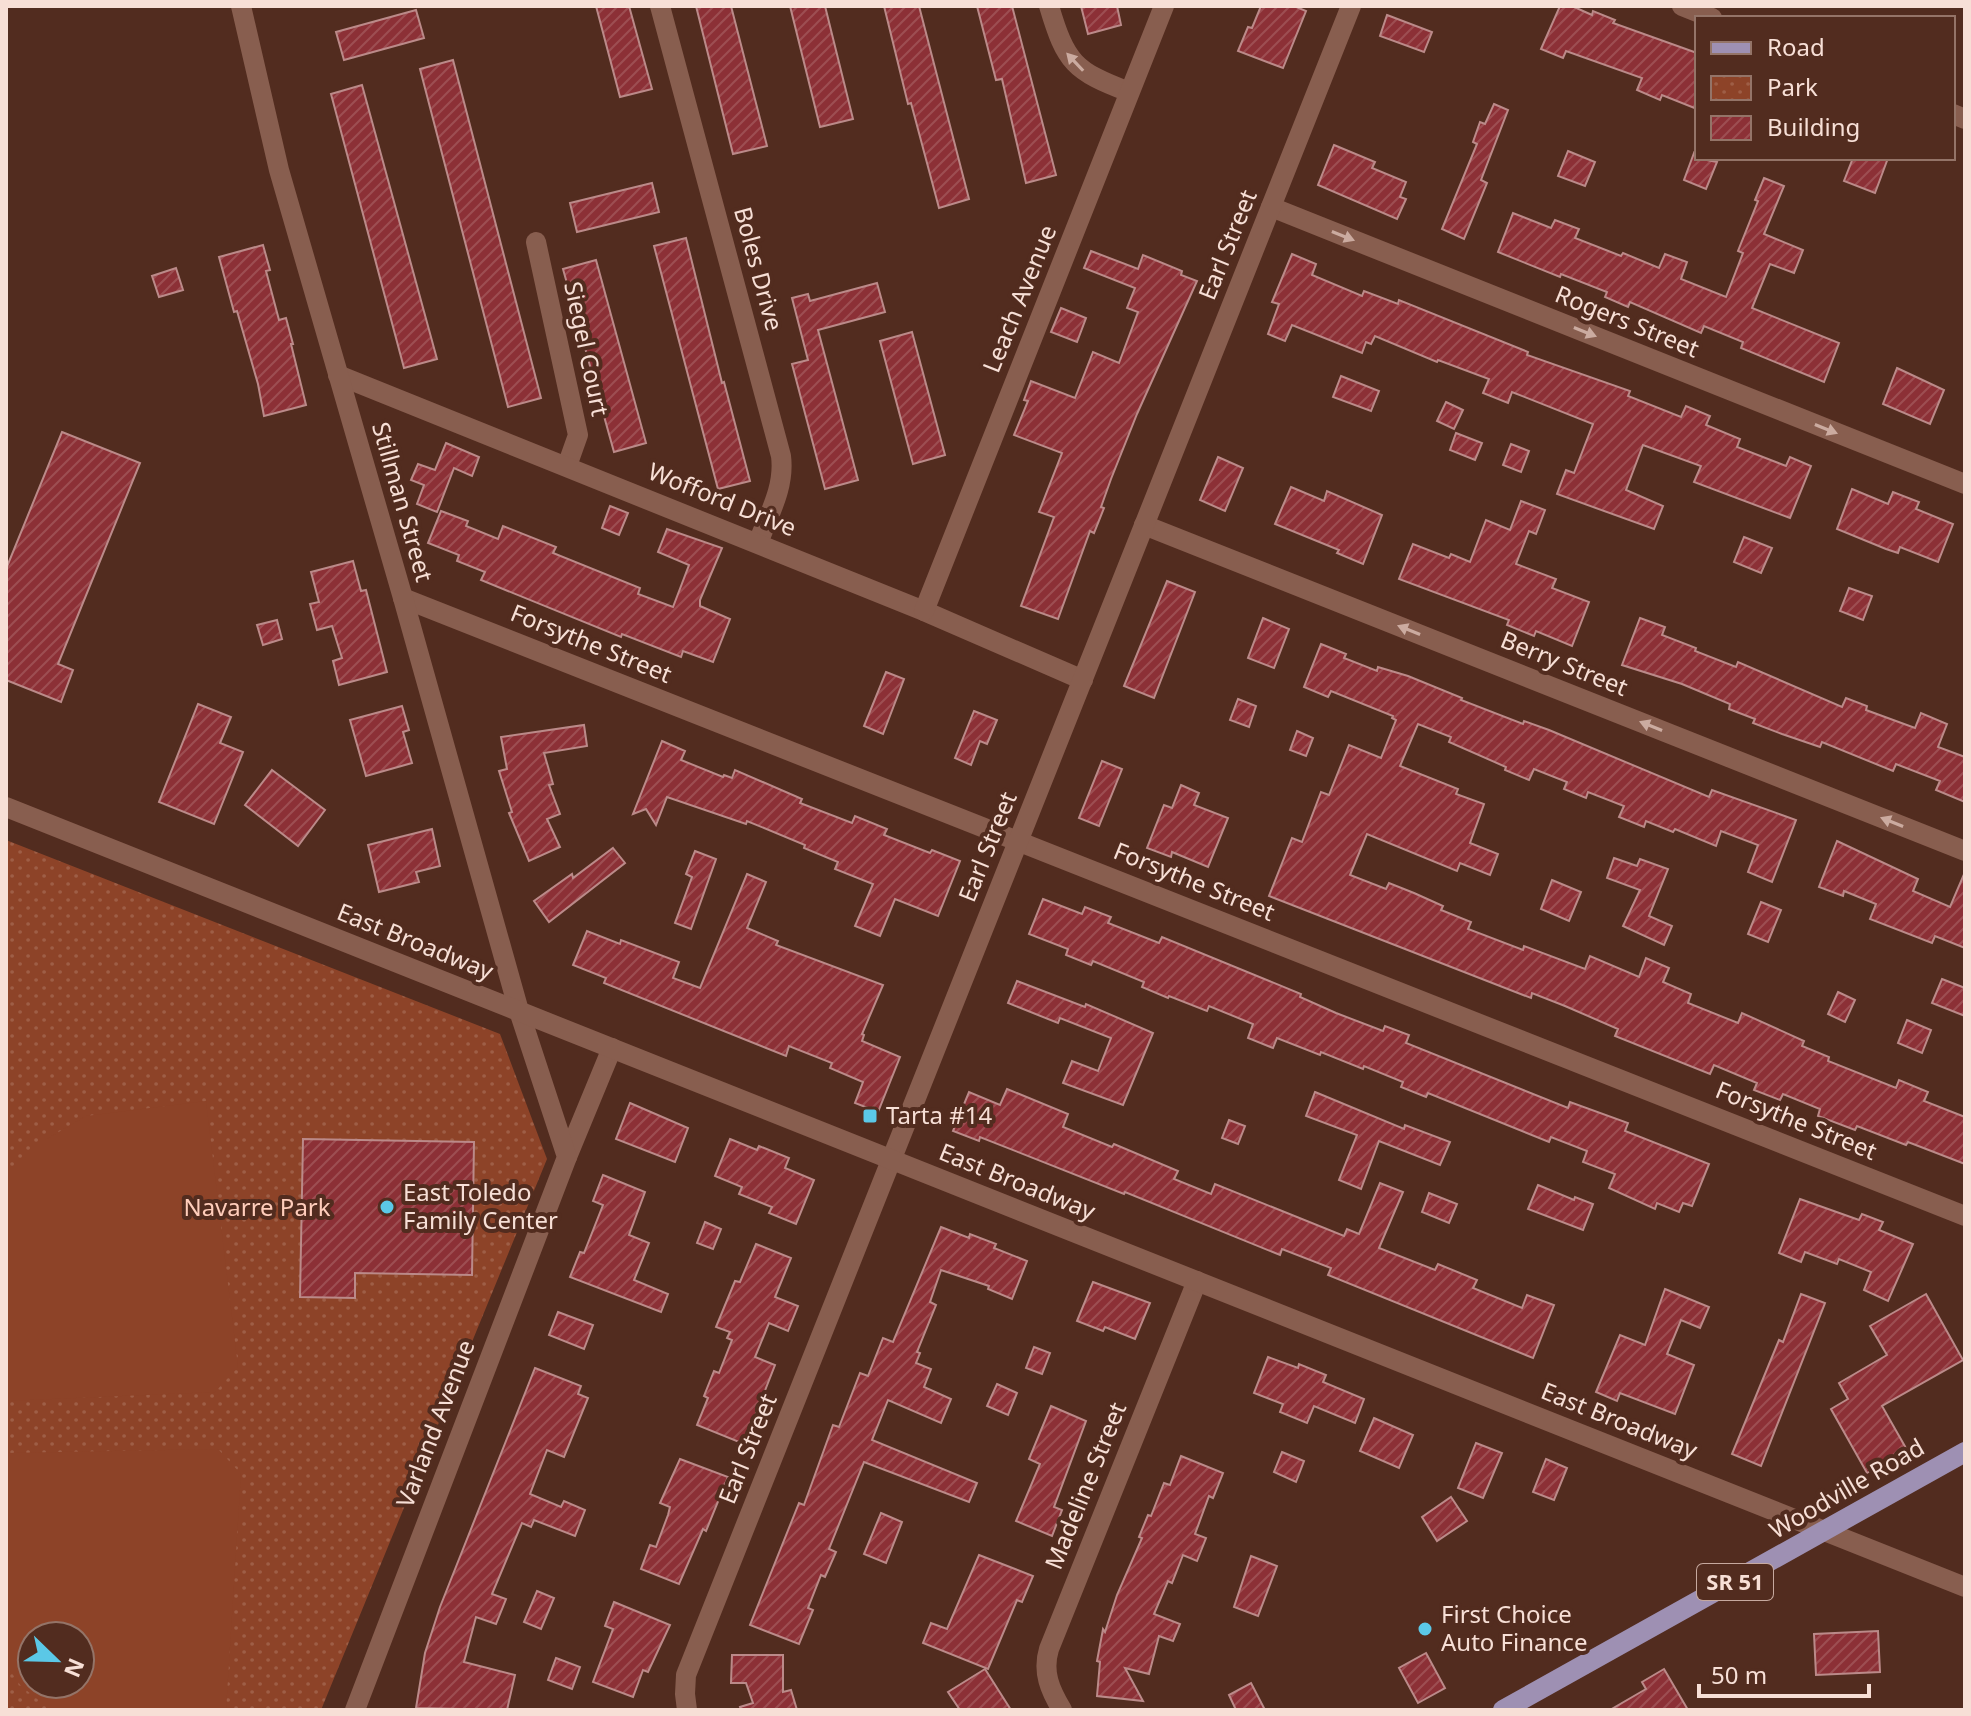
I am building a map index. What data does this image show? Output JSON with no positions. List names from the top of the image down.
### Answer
{
  "streets": {
    "main road": ["Woodville Road", "SR 51"],
    "street": [
      "Earl Street",
      "Boles Drive",
      "Leach Avenue",
      "Rogers Street",
      "Siegel Court",
      "Wofford Drive",
      "Stillman Street",
      "Forsythe Street",
      "Berry Street",
      "East Broadway",
      "Varland Avenue",
      "Madeline Street"
    ]
  },
  "crossings": [
    ["Earl Street", "Rogers Street"],
    ["Earl Street", "Wofford Drive"],
    ["Earl Street", "Forsythe Street"],
    ["Earl Street", "Berry Street"],
    ["Earl Street", "East Broadway"],
    ["Boles Drive", "Wofford Drive"],
    ["Leach Avenue", "Wofford Drive"],
    ["Siegel Court", "Wofford Drive"],
    ["Wofford Drive", "Stillman Street"],
    ["Stillman Street", "Forsythe Street"],
    ["Stillman Street", "East Broadway"],
    ["East Broadway", "Varland Avenue"],
    ["East Broadway", "Madeline Street"],
    ["East Broadway", "Woodville Road"]
  ],
  "one_way": ["Rogers Street", "Berry Street"],
  "parks": ["Navarre Park"],
  "places": {
    "transit": ["Tarta #14"],
    "other": ["East Toledo Family Center", "First Choice Auto Finance"]
  },
  "legend": ["Road", "Park", "Building"],
  "scale_bar": "50 m",
  "north": "bottom right"
}
